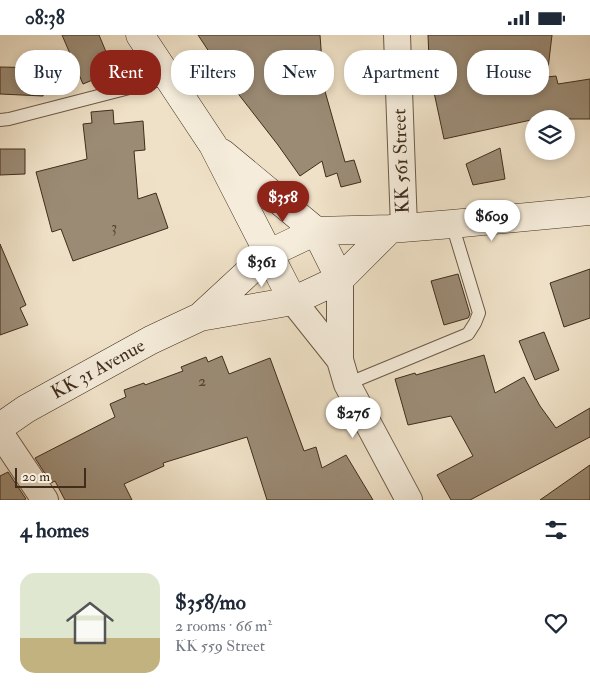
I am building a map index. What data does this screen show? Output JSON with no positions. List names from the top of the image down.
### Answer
{
  "streets": {
    "main road": ["KK 31 Avenue"],
    "street": ["KK 561 Street"]
  },
  "crossings": [
    ["KK 561 Street", "KK 31 Avenue"]
  ],
  "house_numbers": ["3", "2"],
  "scale_bar": "20 m",
  "page": {
    "status": "08:38",
    "chip": [
      "Buy",
      "Rent",
      "Filters",
      "New",
      "Apartment",
      "House"
    ],
    "price": [
      "$358",
      "$609",
      "$361",
      "$276"
    ],
    "scale": "20 m",
    "heading": "4 homes",
    "list": [
      {
        "name": "$358/mo",
        "note": "2 rooms · 66 m² · KK 559 Street"
      }
    ]
  }
}
